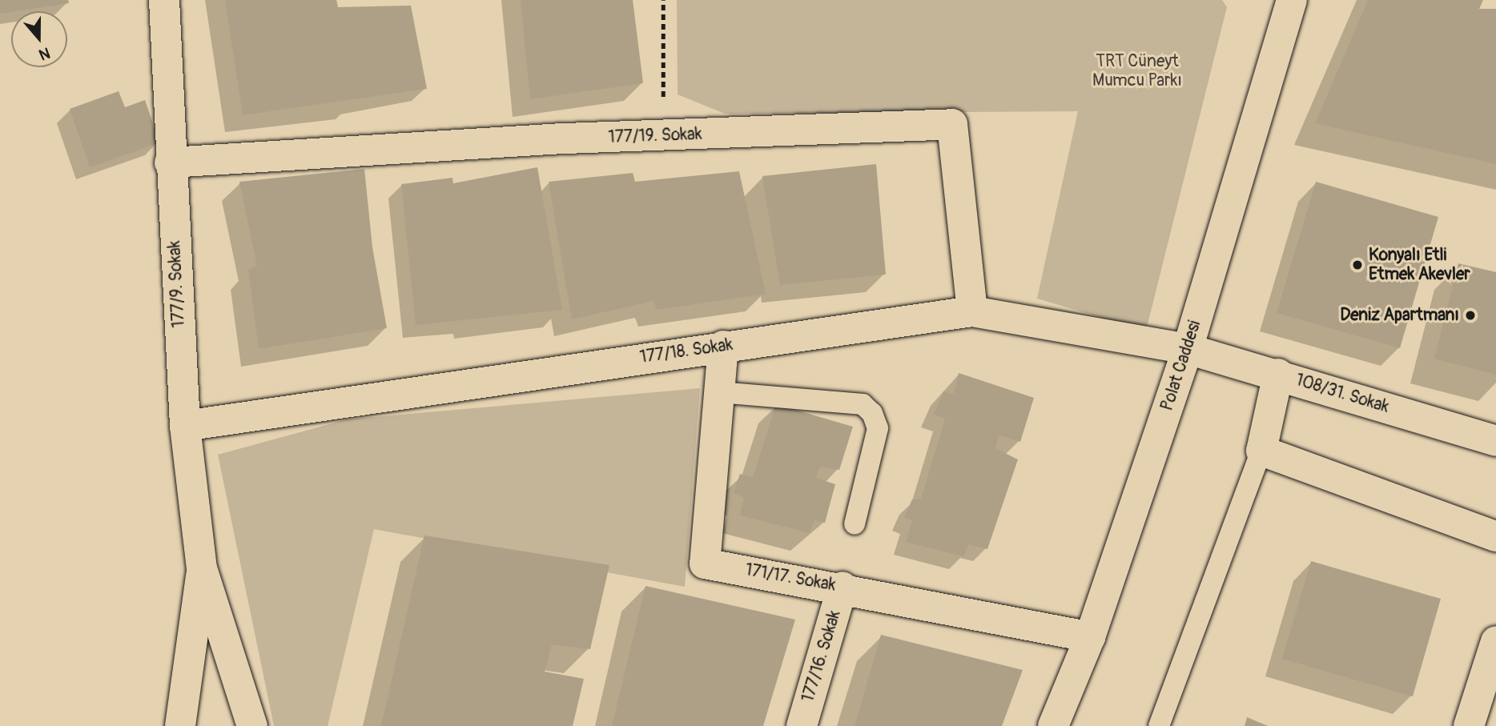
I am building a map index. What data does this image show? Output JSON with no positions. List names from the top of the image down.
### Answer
{
  "streets": {
    "street": [
      "177/19. Sokak",
      "177/9. Sokak",
      "177/18. Sokak",
      "Polat Caddesi",
      "108/31. Sokak",
      "171/17. Sokak",
      "177/16. Sokak"
    ]
  },
  "crossings": [
    ["177/19. Sokak", "177/9. Sokak"],
    ["177/19. Sokak", "177/18. Sokak"],
    ["177/9. Sokak", "177/18. Sokak"],
    ["177/18. Sokak", "Polat Caddesi"],
    ["177/18. Sokak", "108/31. Sokak"],
    ["177/18. Sokak", "171/17. Sokak"],
    ["Polat Caddesi", "108/31. Sokak"],
    ["Polat Caddesi", "171/17. Sokak"],
    ["171/17. Sokak", "177/16. Sokak"]
  ],
  "parks": ["TRT Cüneyt Mumcu Parkı"],
  "places": ["Konyalı Etli Etmek Akevler", "Deniz Apartmanı"],
  "north": "bottom"
}
